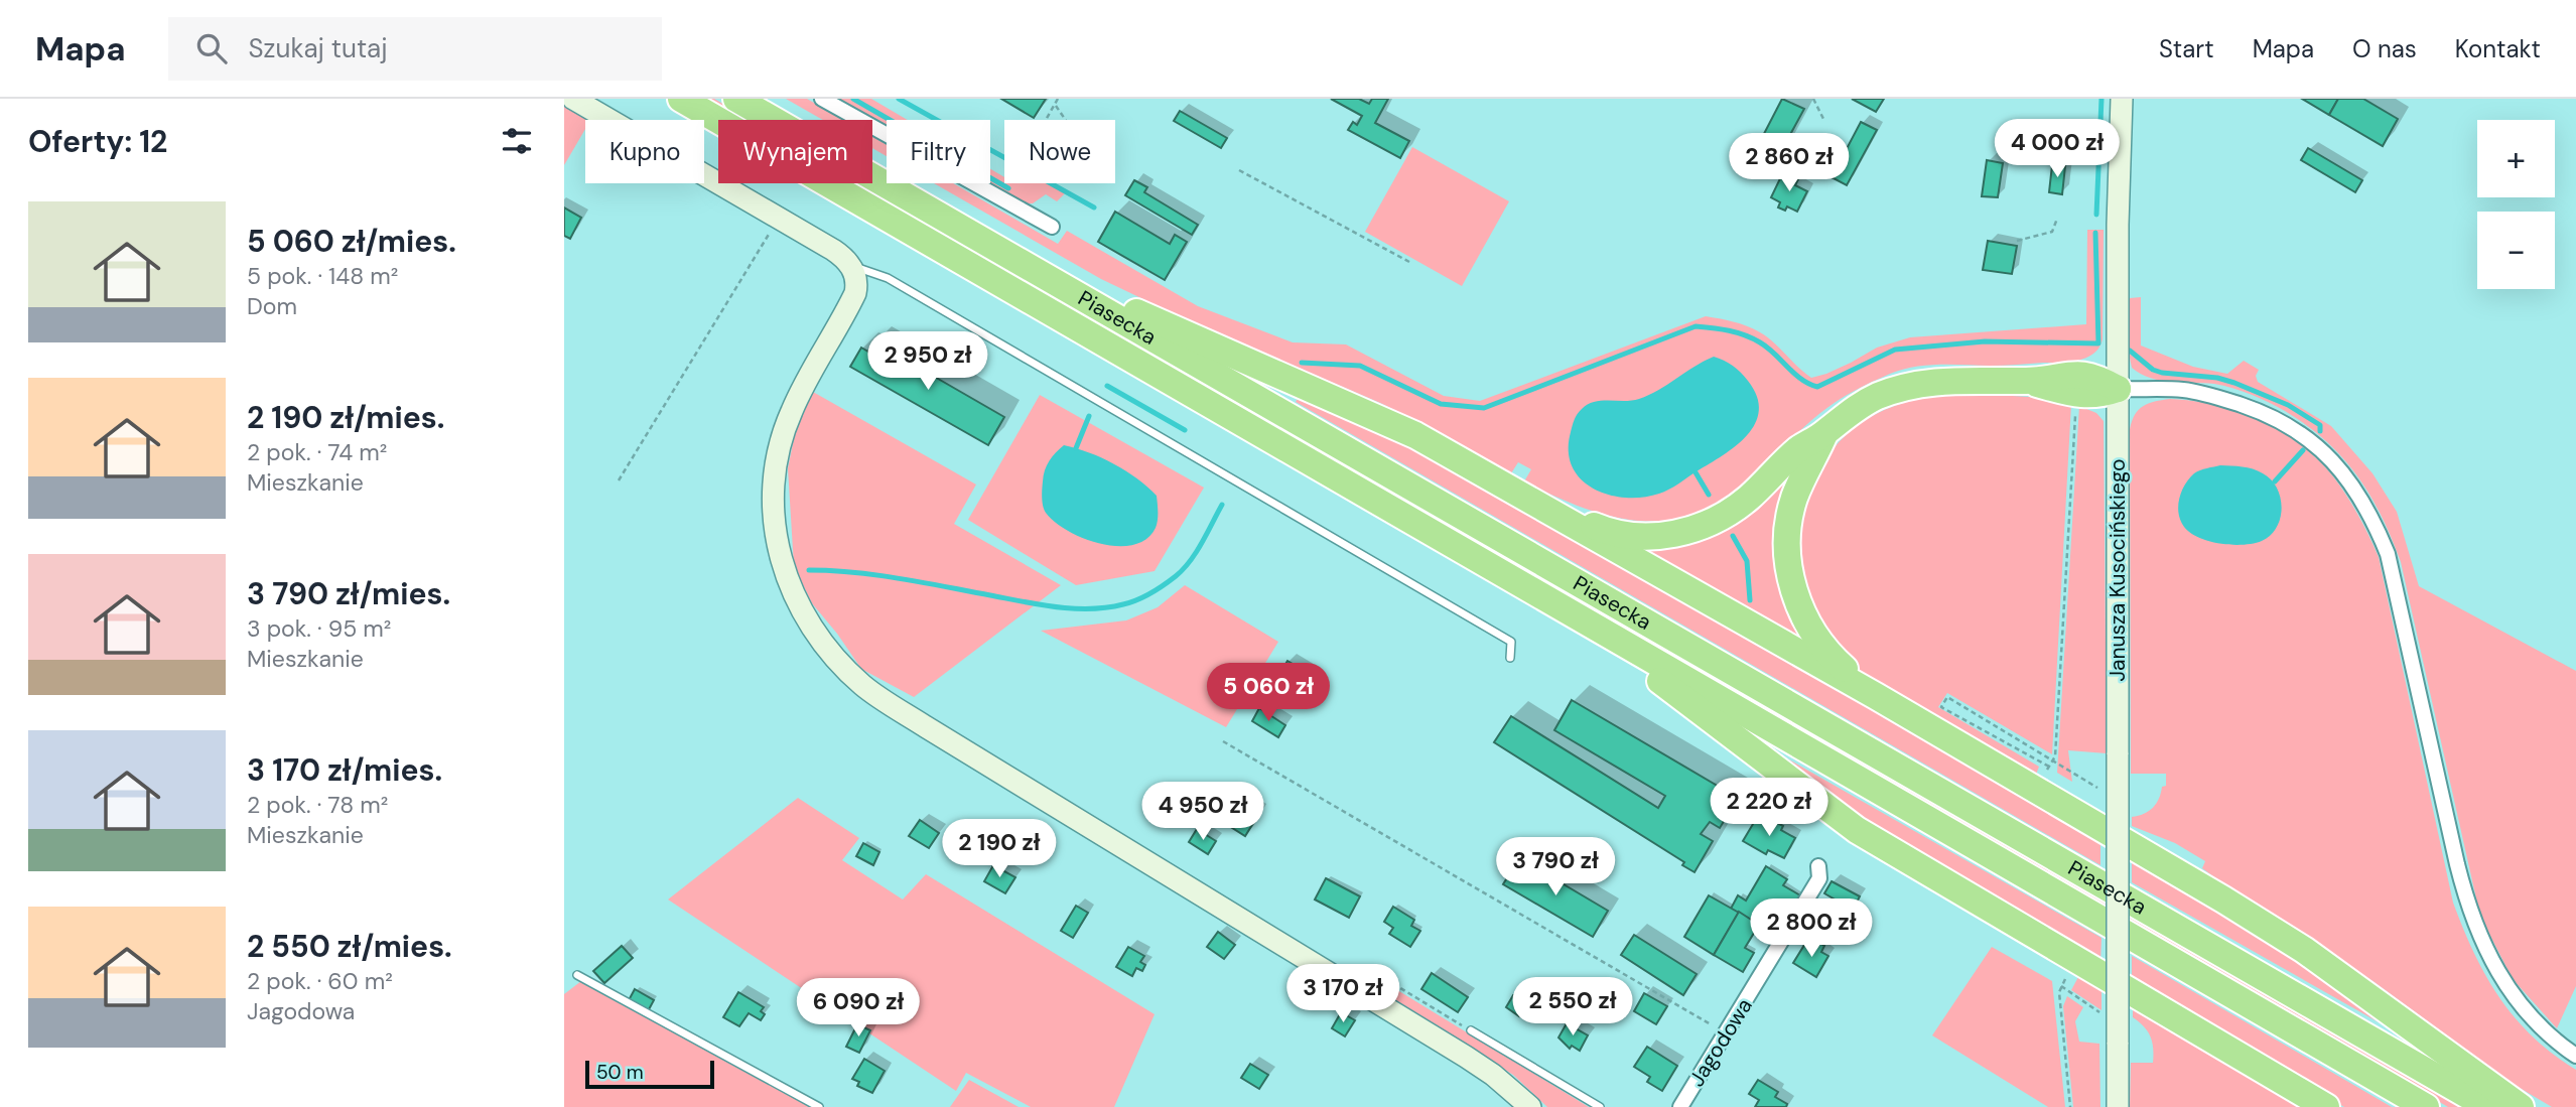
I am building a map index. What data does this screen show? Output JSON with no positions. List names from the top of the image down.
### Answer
{
  "streets": {
    "highway": ["Piasecka"],
    "street": ["Janusza Kusocińskiego", "Jagodowa"]
  },
  "scale_bar": "50 m",
  "page": {
    "header": "Mapa",
    "search": "Szukaj tutaj",
    "nav": [
      "Start",
      "Mapa",
      "O nas",
      "Kontakt"
    ],
    "heading": "Oferty: 12",
    "price": [
      "4 000 zł",
      "2 860 zł",
      "2 950 zł",
      "5 060 zł",
      "2 220 zł",
      "4 950 zł",
      "2 190 zł",
      "3 790 zł",
      "2 800 zł",
      "3 170 zł",
      "2 550 zł",
      "6 090 zł"
    ],
    "map_buttons": ["+", "−"],
    "chip": [
      "Kupno",
      "Wynajem",
      "Filtry",
      "Nowe"
    ],
    "list": [
      {
        "name": "5 060 zł/mies.",
        "note": "5 pok. · 148 m² · Dom"
      },
      {
        "name": "2 190 zł/mies.",
        "note": "2 pok. · 74 m² · Mieszkanie"
      },
      {
        "name": "3 790 zł/mies.",
        "note": "3 pok. · 95 m² · Mieszkanie"
      },
      {
        "name": "3 170 zł/mies.",
        "note": "2 pok. · 78 m² · Mieszkanie"
      },
      {
        "name": "2 550 zł/mies.",
        "note": "2 pok. · 60 m² · Jagodowa"
      }
    ],
    "scale": "50 m"
  }
}
